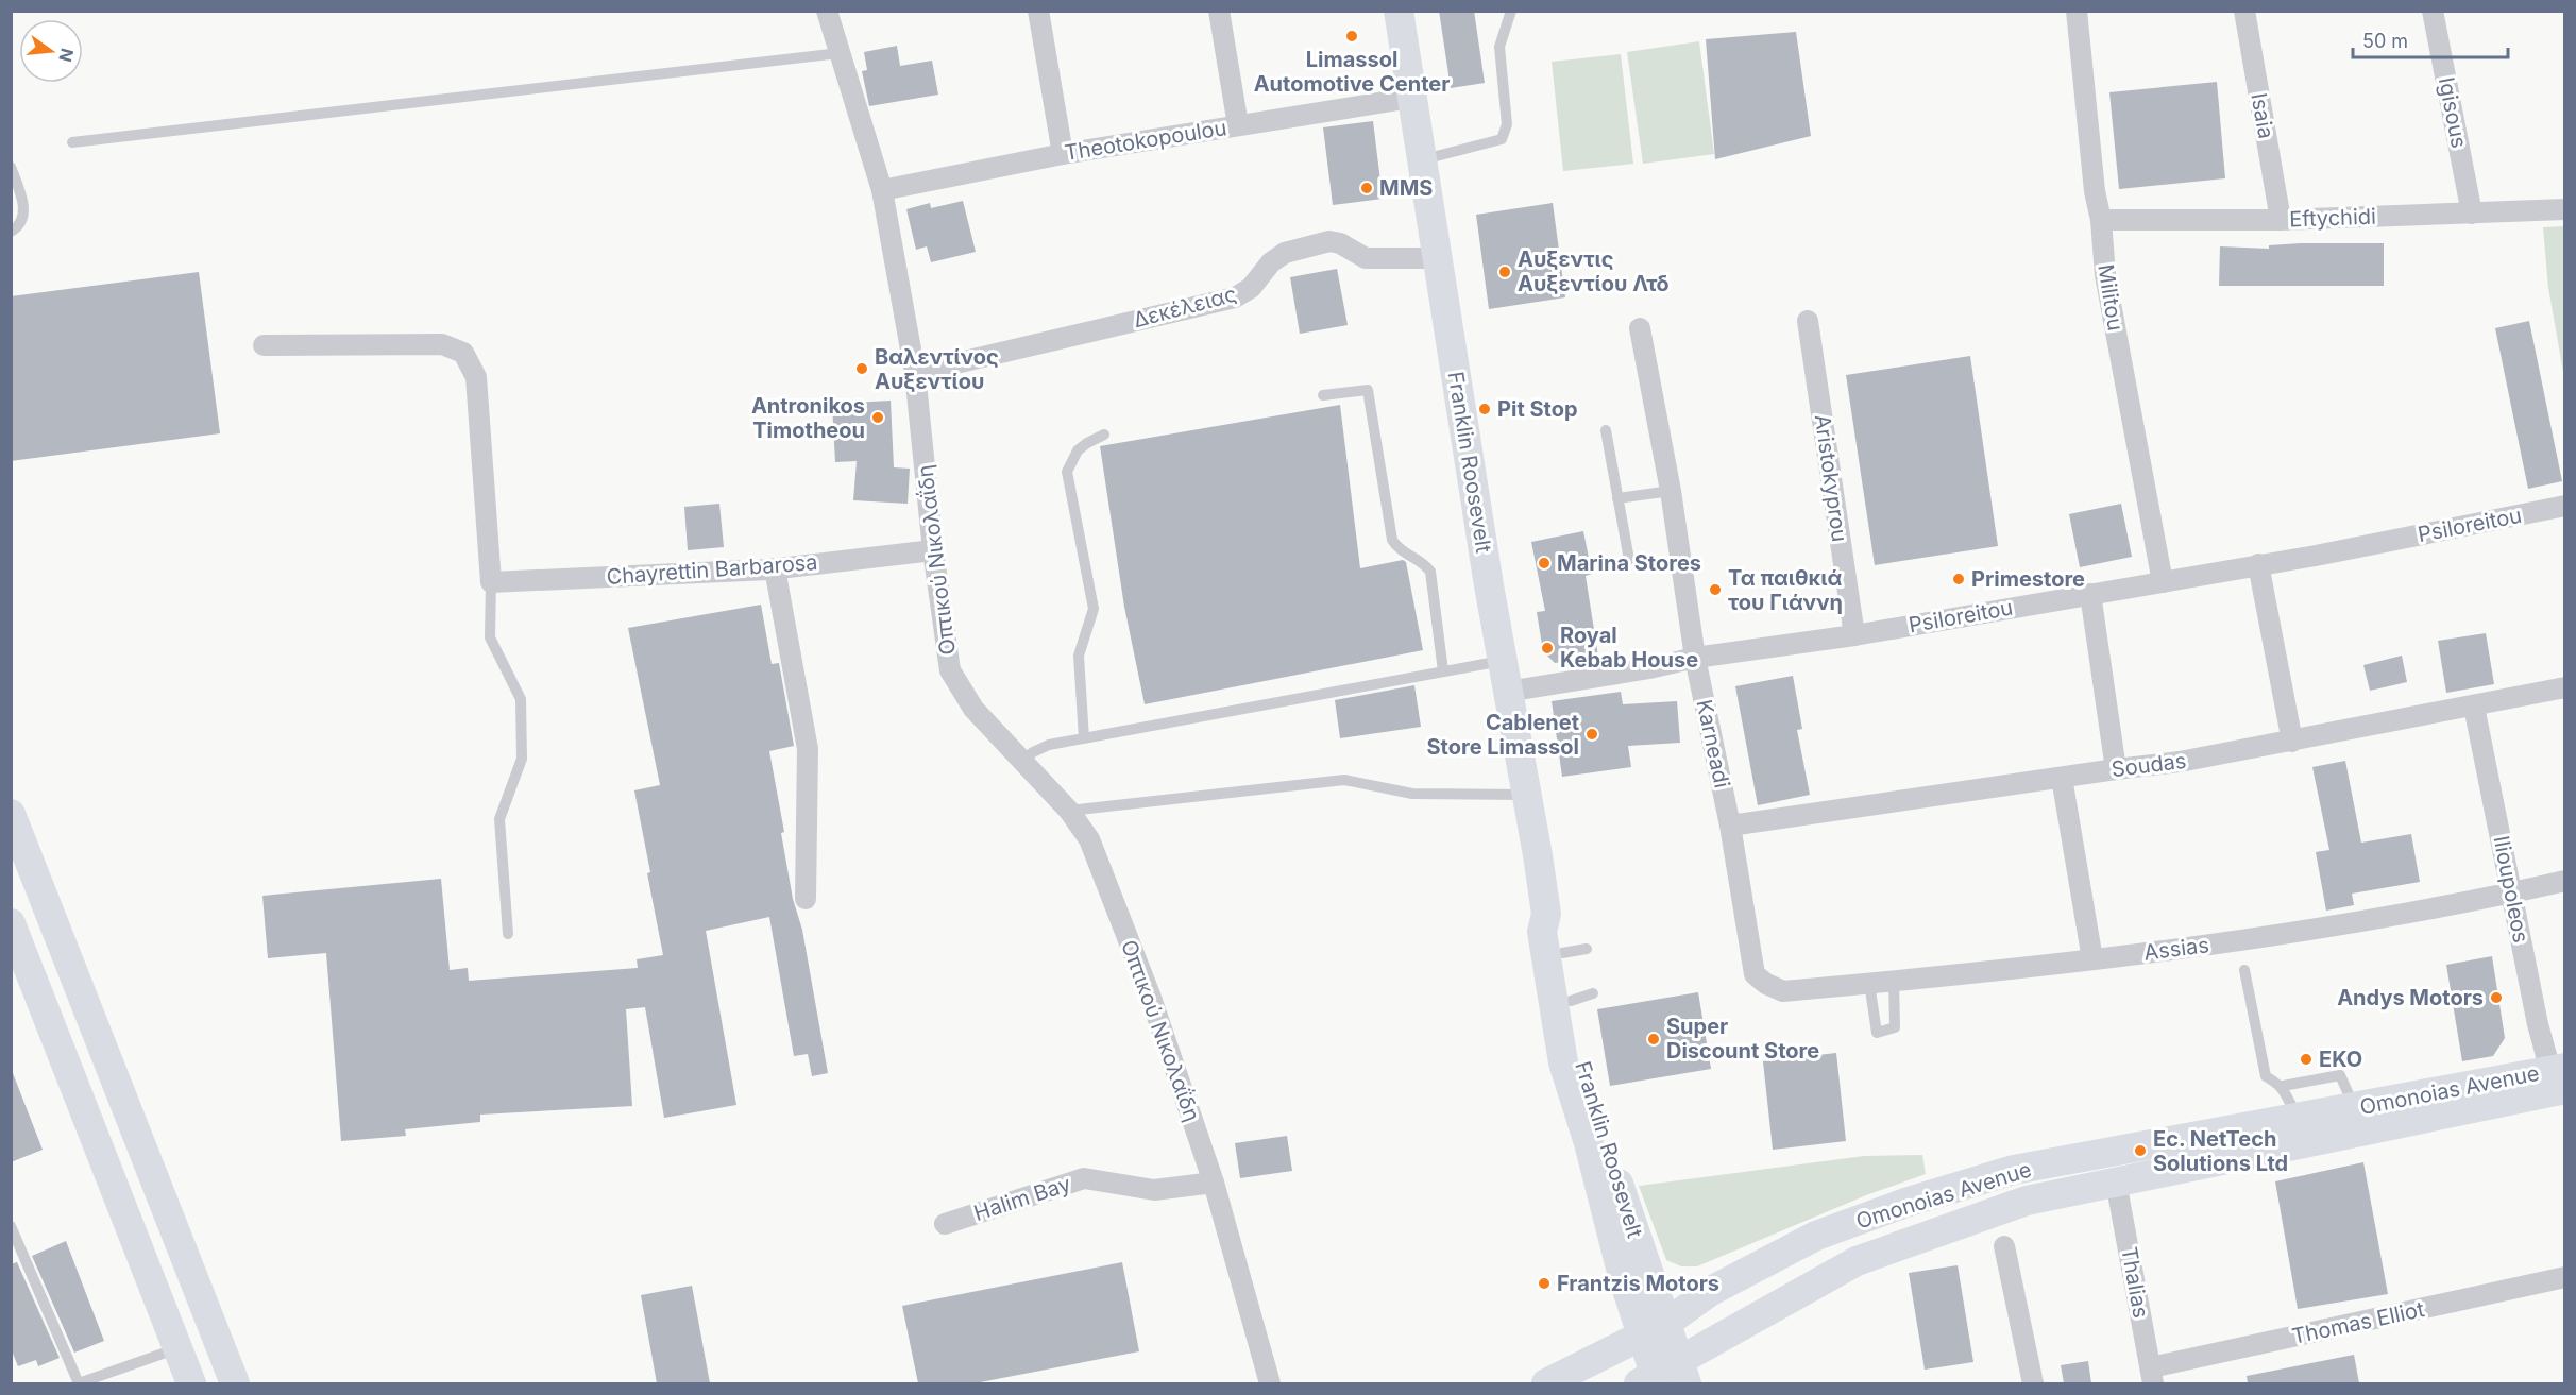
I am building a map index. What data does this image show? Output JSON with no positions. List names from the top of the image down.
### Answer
{
  "streets": {
    "main road": ["Franklin Roosevelt", "Omonoias Avenue"],
    "street": [
      "Igisous",
      "Isaia",
      "Theotokopoulou",
      "Eftychidi",
      "Militou",
      "Δεκέλειας",
      "Aristokyprou",
      "Psiloreitou",
      "Οπτικού Νικολαΐδη",
      "Chayrettin Barbarosa",
      "Karneadi",
      "Soudas",
      "Ilioupoleos",
      "Assias",
      "Halim Bay",
      "Thalias",
      "Thomas Elliot"
    ]
  },
  "crossings": [
    ["Igisous", "Eftychidi"],
    ["Isaia", "Eftychidi"],
    ["Theotokopoulou", "Franklin Roosevelt"],
    ["Theotokopoulou", "Οπτικού Νικολαΐδη"],
    ["Eftychidi", "Militou"],
    ["Militou", "Psiloreitou"],
    ["Δεκέλειας", "Franklin Roosevelt"],
    ["Δεκέλειας", "Οπτικού Νικολαΐδη"],
    ["Franklin Roosevelt", "Psiloreitou"],
    ["Franklin Roosevelt", "Omonoias Avenue"],
    ["Aristokyprou", "Psiloreitou"],
    ["Psiloreitou", "Karneadi"],
    ["Οπτικού Νικολαΐδη", "Chayrettin Barbarosa"],
    ["Οπτικού Νικολαΐδη", "Halim Bay"],
    ["Karneadi", "Soudas"],
    ["Karneadi", "Assias"],
    ["Soudas", "Ilioupoleos"],
    ["Ilioupoleos", "Assias"],
    ["Ilioupoleos", "Omonoias Avenue"],
    ["Omonoias Avenue", "Thalias"],
    ["Thalias", "Thomas Elliot"]
  ],
  "places": [
    "Limassol Automotive Center",
    "MMS",
    "Αυξεντις Αυξεντίου Λτδ",
    "Βαλεντίνος Αυξεντίου",
    "Pit Stop",
    "Antronikos Timotheou",
    "Marina Stores",
    "Primestore",
    "Τα παιθκιά του Γιάννη",
    "Royal Kebab House",
    "Cablenet Store Limassol",
    "Andys Motors",
    "Super Discount Store",
    "EKO",
    "Ec. NetTech Solutions Ltd",
    "Frantzis Motors"
  ],
  "scale_bar": "50 m",
  "north": "right"
}
